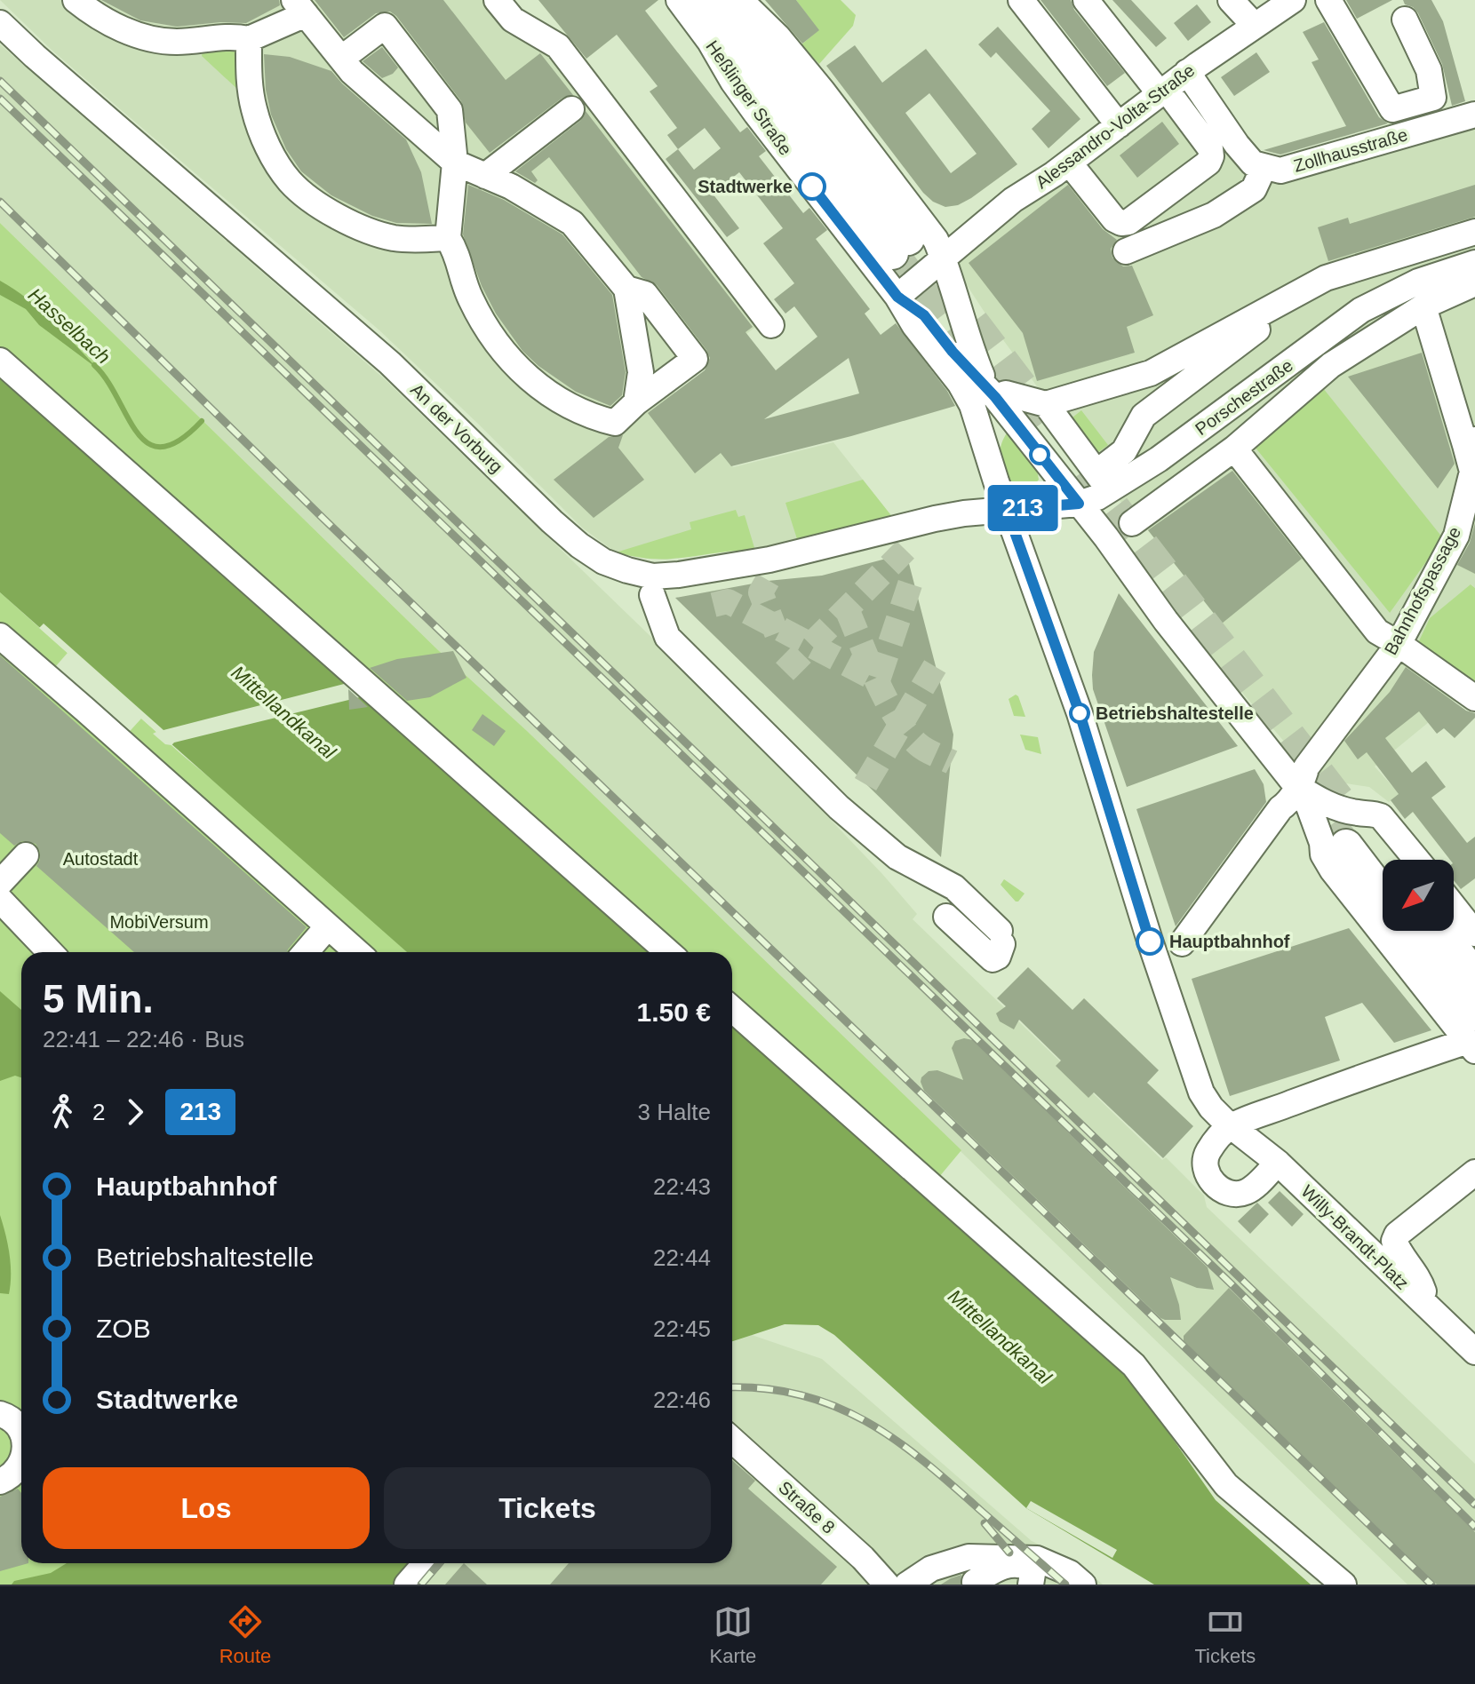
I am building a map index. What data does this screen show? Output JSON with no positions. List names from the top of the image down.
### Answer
{
  "streets": {
    "main road": ["Heßlinger Straße"],
    "street": [
      "Alessandro-Volta-Straße",
      "Zollhausstraße",
      "Porschestraße",
      "An der Vorburg",
      "Bahnhofspassage",
      "Willy-Brandt-Platz",
      "Straße 8"
    ]
  },
  "crossings": [
    ["Heßlinger Straße", "Alessandro-Volta-Straße"],
    ["Heßlinger Straße", "Porschestraße"],
    ["Heßlinger Straße", "An der Vorburg"],
    ["Heßlinger Straße", "Bahnhofspassage"],
    ["Heßlinger Straße", "Willy-Brandt-Platz"],
    ["Porschestraße", "An der Vorburg"],
    ["Porschestraße", "Bahnhofspassage"],
    ["Porschestraße", "Willy-Brandt-Platz"],
    ["An der Vorburg", "Willy-Brandt-Platz"]
  ],
  "water": ["Hasselbach", "Mittellandkanal"],
  "parks": ["Autostadt", "MobiVersum"],
  "places": ["Stadtwerke", "Betriebshaltestelle", "Hauptbahnhof"],
  "lines": ["bus line 213"],
  "north": "bottom left",
  "page": {
    "on_map": "213",
    "heading": ["5 Min.", "22:41 – 22:46 · Bus", "1.50 €"],
    "legs": ["2", "213", "3 Halte"],
    "list": [
      {
        "name": "Hauptbahnhof",
        "value": "22:43"
      },
      {
        "name": "Betriebshaltestelle",
        "value": "22:44"
      },
      {
        "name": "ZOB",
        "value": "22:45"
      },
      {
        "name": "Stadtwerke",
        "value": "22:46"
      }
    ],
    "buttons": ["Los", "Tickets"],
    "tabs": ["Route", "Karte", "Tickets"]
  }
}
